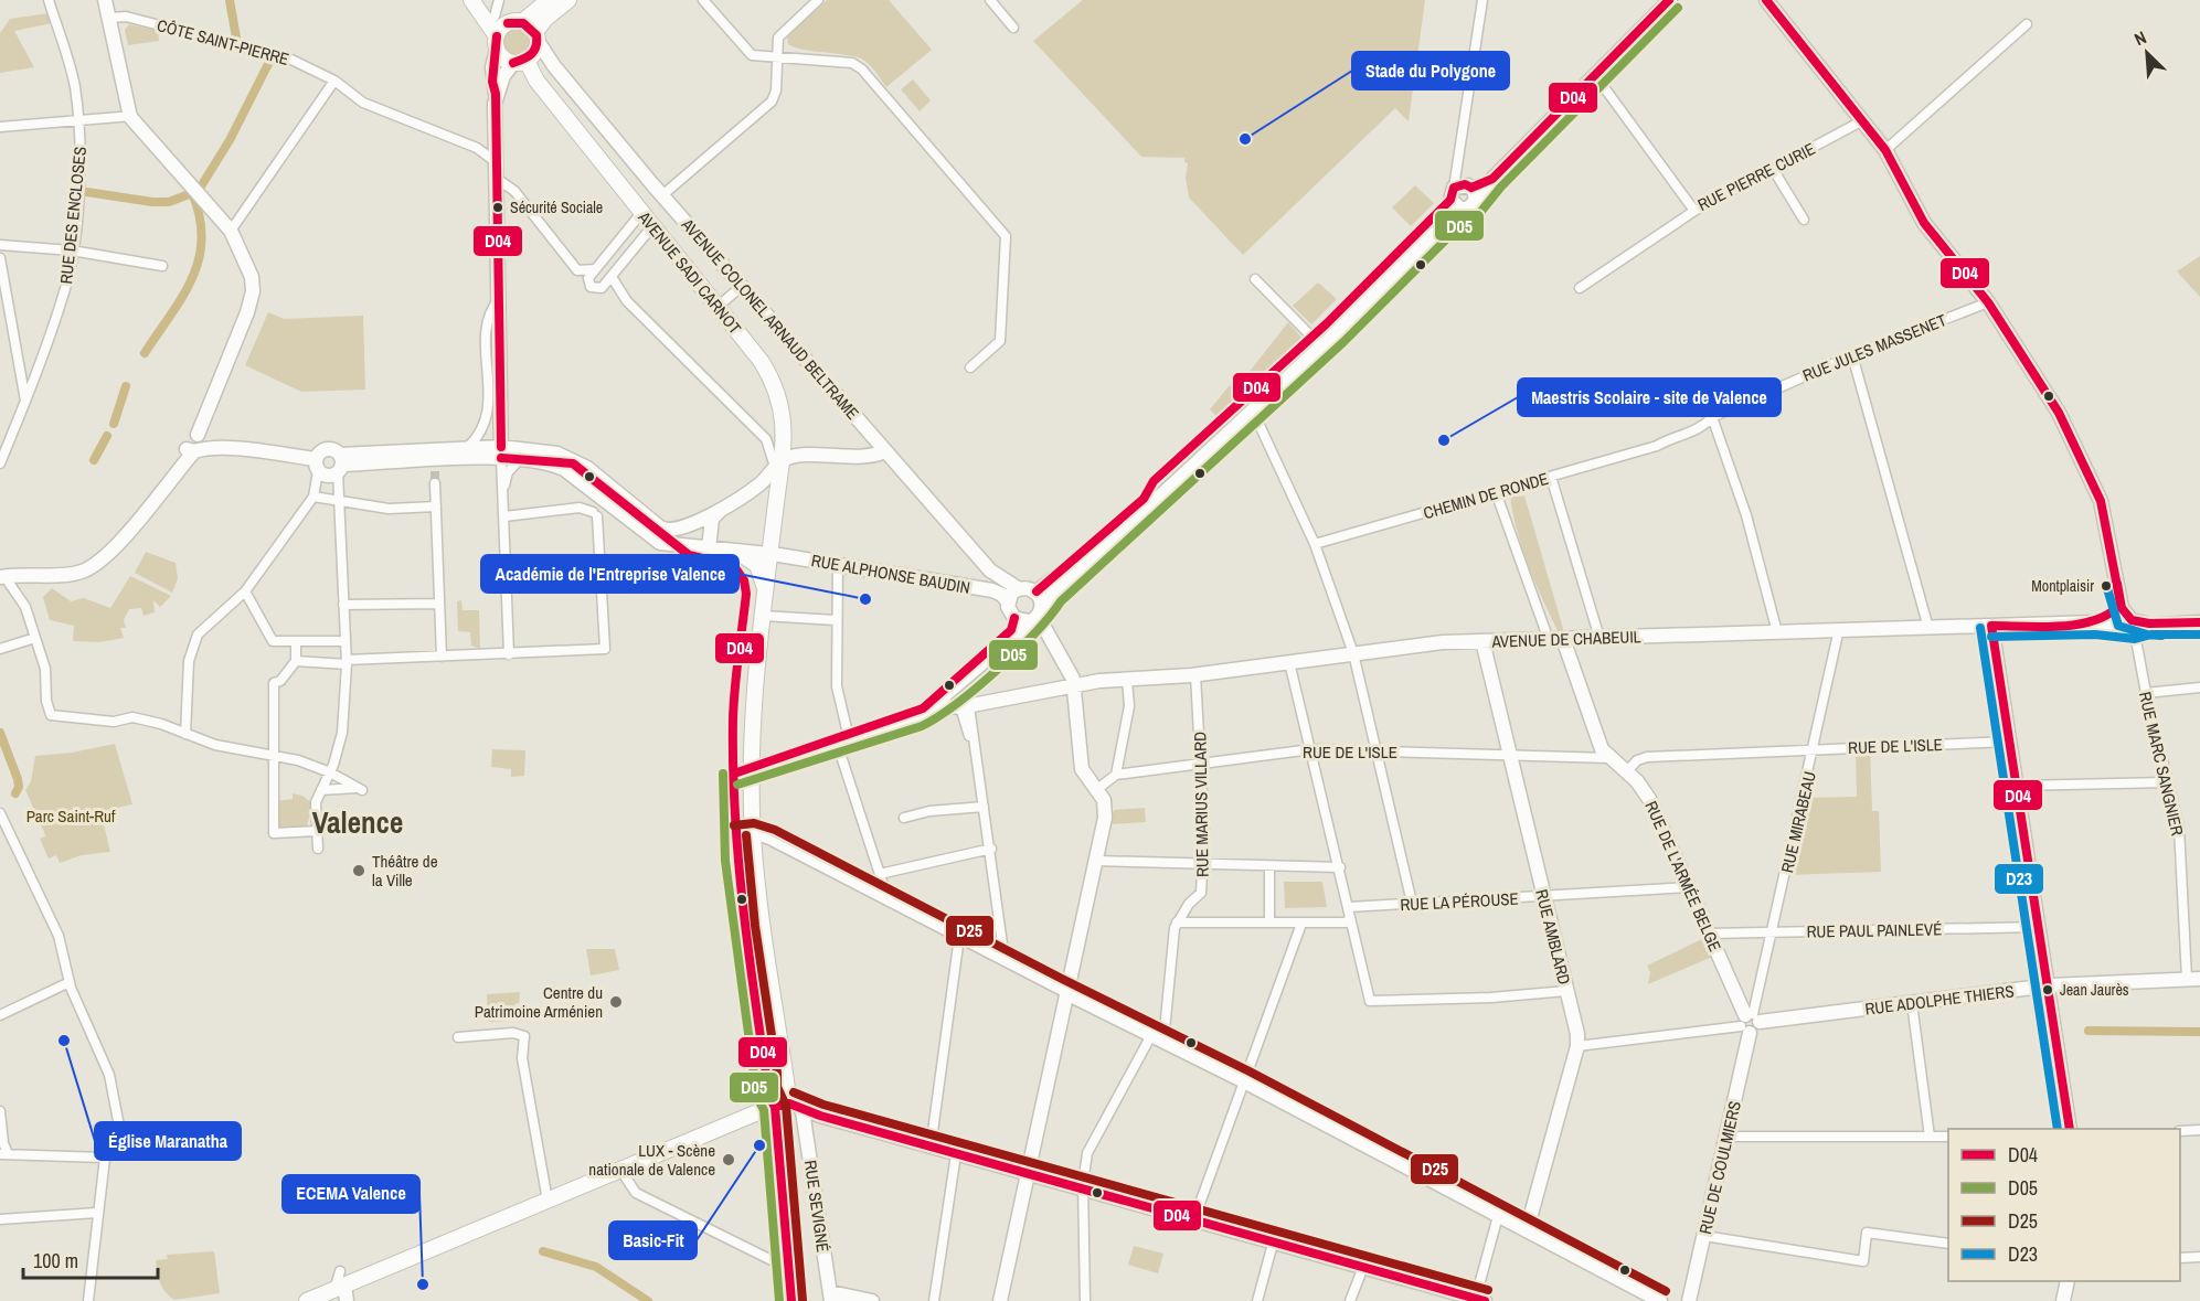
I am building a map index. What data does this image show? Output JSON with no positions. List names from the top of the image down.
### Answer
{
  "streets": {
    "main road": [
      "AVENUE SADI CARNOT",
      "AVENUE COLONEL ARNAUD BELTRAME",
      "RUE ALPHONSE BAUDIN",
      "AVENUE DE CHABEUIL",
      "RUE DE L'ARMÉE BELGE",
      "RUE AMBLARD",
      "RUE ADOLPHE THIERS",
      "RUE DE COULMIERS",
      "RUE SEVIGNÉ"
    ],
    "street": [
      "CÔTE SAINT-PIERRE",
      "RUE PIERRE CURIE",
      "RUE DES ENCLOSES",
      "RUE JULES MASSENET",
      "CHEMIN DE RONDE",
      "RUE DE L'ISLE",
      "RUE MARC SANGNIER",
      "RUE MARIUS VILLARD",
      "RUE MIRABEAU",
      "RUE LA PÉROUSE",
      "RUE PAUL PAINLEVÉ"
    ]
  },
  "crossings": [
    ["AVENUE SADI CARNOT", "AVENUE COLONEL ARNAUD BELTRAME"],
    ["AVENUE SADI CARNOT", "RUE ALPHONSE BAUDIN"],
    ["AVENUE COLONEL ARNAUD BELTRAME", "RUE ALPHONSE BAUDIN"],
    ["RUE JULES MASSENET", "CHEMIN DE RONDE"],
    ["AVENUE DE CHABEUIL", "RUE MARC SANGNIER"],
    ["AVENUE DE CHABEUIL", "RUE MARIUS VILLARD"],
    ["AVENUE DE CHABEUIL", "RUE MIRABEAU"],
    ["AVENUE DE CHABEUIL", "RUE DE L'ARMÉE BELGE"],
    ["AVENUE DE CHABEUIL", "RUE AMBLARD"],
    ["RUE DE L'ISLE", "RUE MARIUS VILLARD"],
    ["RUE DE L'ISLE", "RUE MIRABEAU"],
    ["RUE DE L'ISLE", "RUE DE L'ARMÉE BELGE"],
    ["RUE DE L'ISLE", "RUE AMBLARD"],
    ["RUE MARC SANGNIER", "RUE ADOLPHE THIERS"],
    ["RUE MARIUS VILLARD", "RUE LA PÉROUSE"],
    ["RUE MIRABEAU", "RUE DE L'ARMÉE BELGE"],
    ["RUE MIRABEAU", "RUE PAUL PAINLEVÉ"],
    ["RUE MIRABEAU", "RUE ADOLPHE THIERS"],
    ["RUE MIRABEAU", "RUE DE COULMIERS"],
    ["RUE DE L'ARMÉE BELGE", "RUE LA PÉROUSE"],
    ["RUE DE L'ARMÉE BELGE", "RUE PAUL PAINLEVÉ"],
    ["RUE DE L'ARMÉE BELGE", "RUE ADOLPHE THIERS"],
    ["RUE DE L'ARMÉE BELGE", "RUE DE COULMIERS"],
    ["RUE LA PÉROUSE", "RUE AMBLARD"],
    ["RUE ADOLPHE THIERS", "RUE DE COULMIERS"]
  ],
  "districts": ["Valence"],
  "parks": ["Parc Saint-Ruf"],
  "places": [
    "Stade du Polygone",
    "Sécurité Sociale",
    "Maestris Scolaire - site de Valence",
    "Montplaisir",
    "Académie de l'Entreprise Valence",
    "Théâtre de la Ville",
    "Jean Jaurès",
    "Centre du Patrimoine Arménien",
    "Église Maranatha",
    "Basic-Fit",
    "LUX - Scène nationale de Valence",
    "ECEMA Valence"
  ],
  "lines": [
    "transit line D04",
    "transit line D05",
    "transit line D23",
    "transit line D25"
  ],
  "legend": [
    "D04",
    "D05",
    "D25",
    "D23"
  ],
  "scale_bar": "100 m",
  "north": "top left"
}
